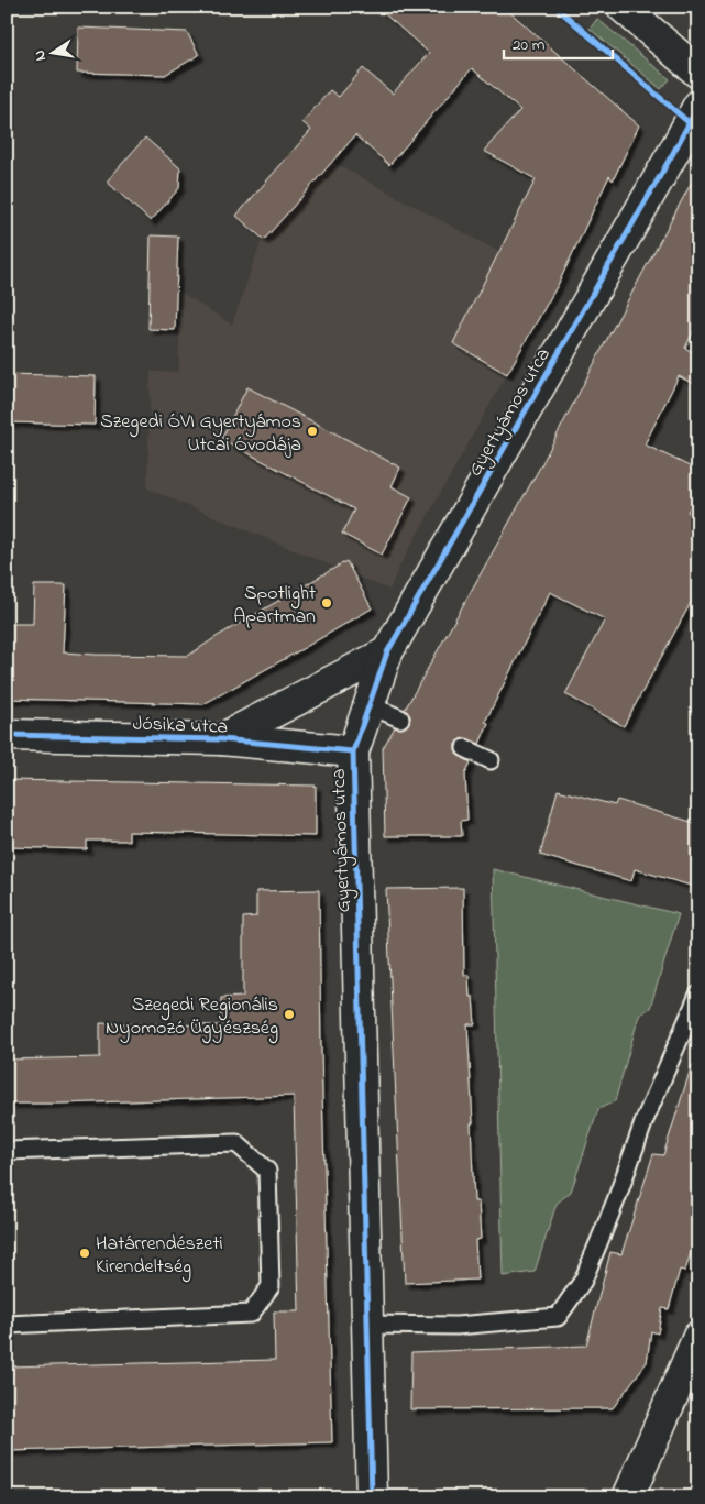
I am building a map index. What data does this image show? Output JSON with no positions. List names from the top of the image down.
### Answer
{
  "streets": {
    "street": ["Gyertyámos utca", "Jósika utca"]
  },
  "crossings": [
    ["Gyertyámos utca", "Jósika utca"]
  ],
  "places": [
    "Szegedi ÓVI Gyertyámos Utcai Óvodája",
    "Spotlight Apartman",
    "Szegedi Regionális Nyomozó Ügyészség",
    "Határrendészeti Kirendeltség"
  ],
  "scale_bar": "20 m",
  "north": "left"
}
